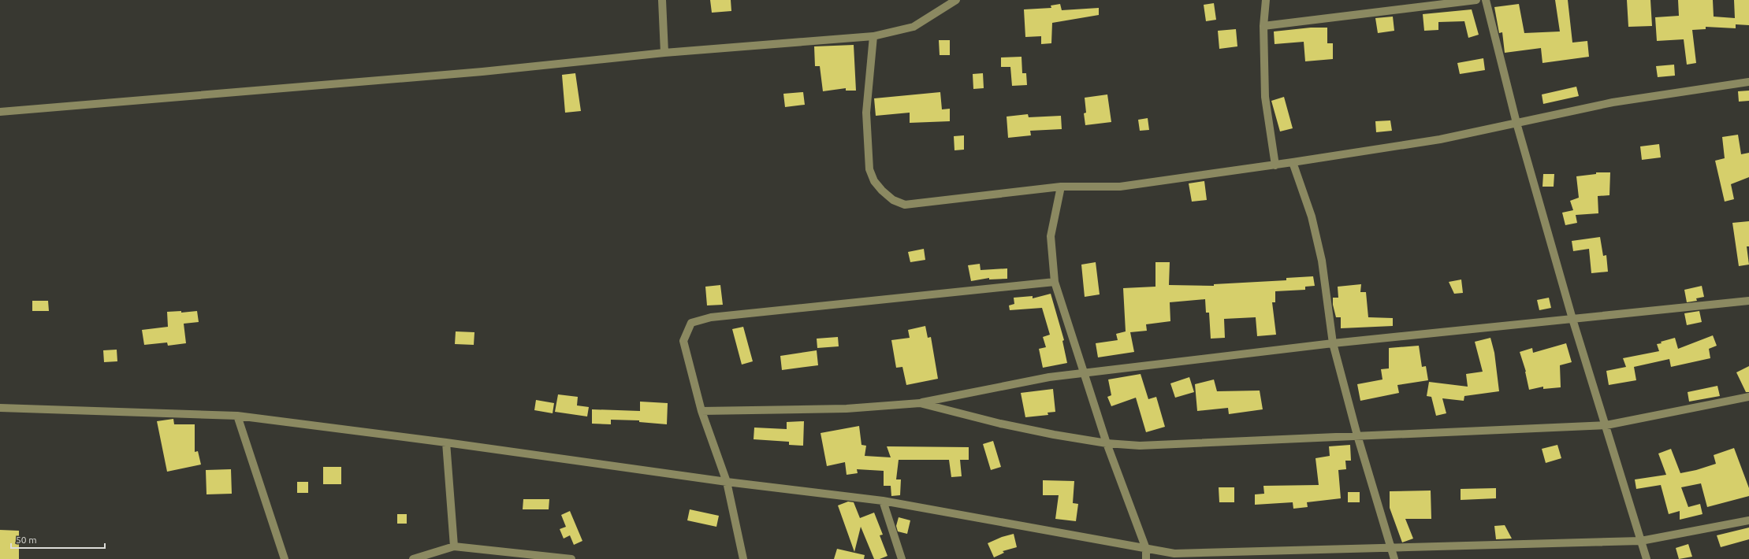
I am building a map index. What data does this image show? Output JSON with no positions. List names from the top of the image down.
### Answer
{
  "scale_bar": "50 m"
}
